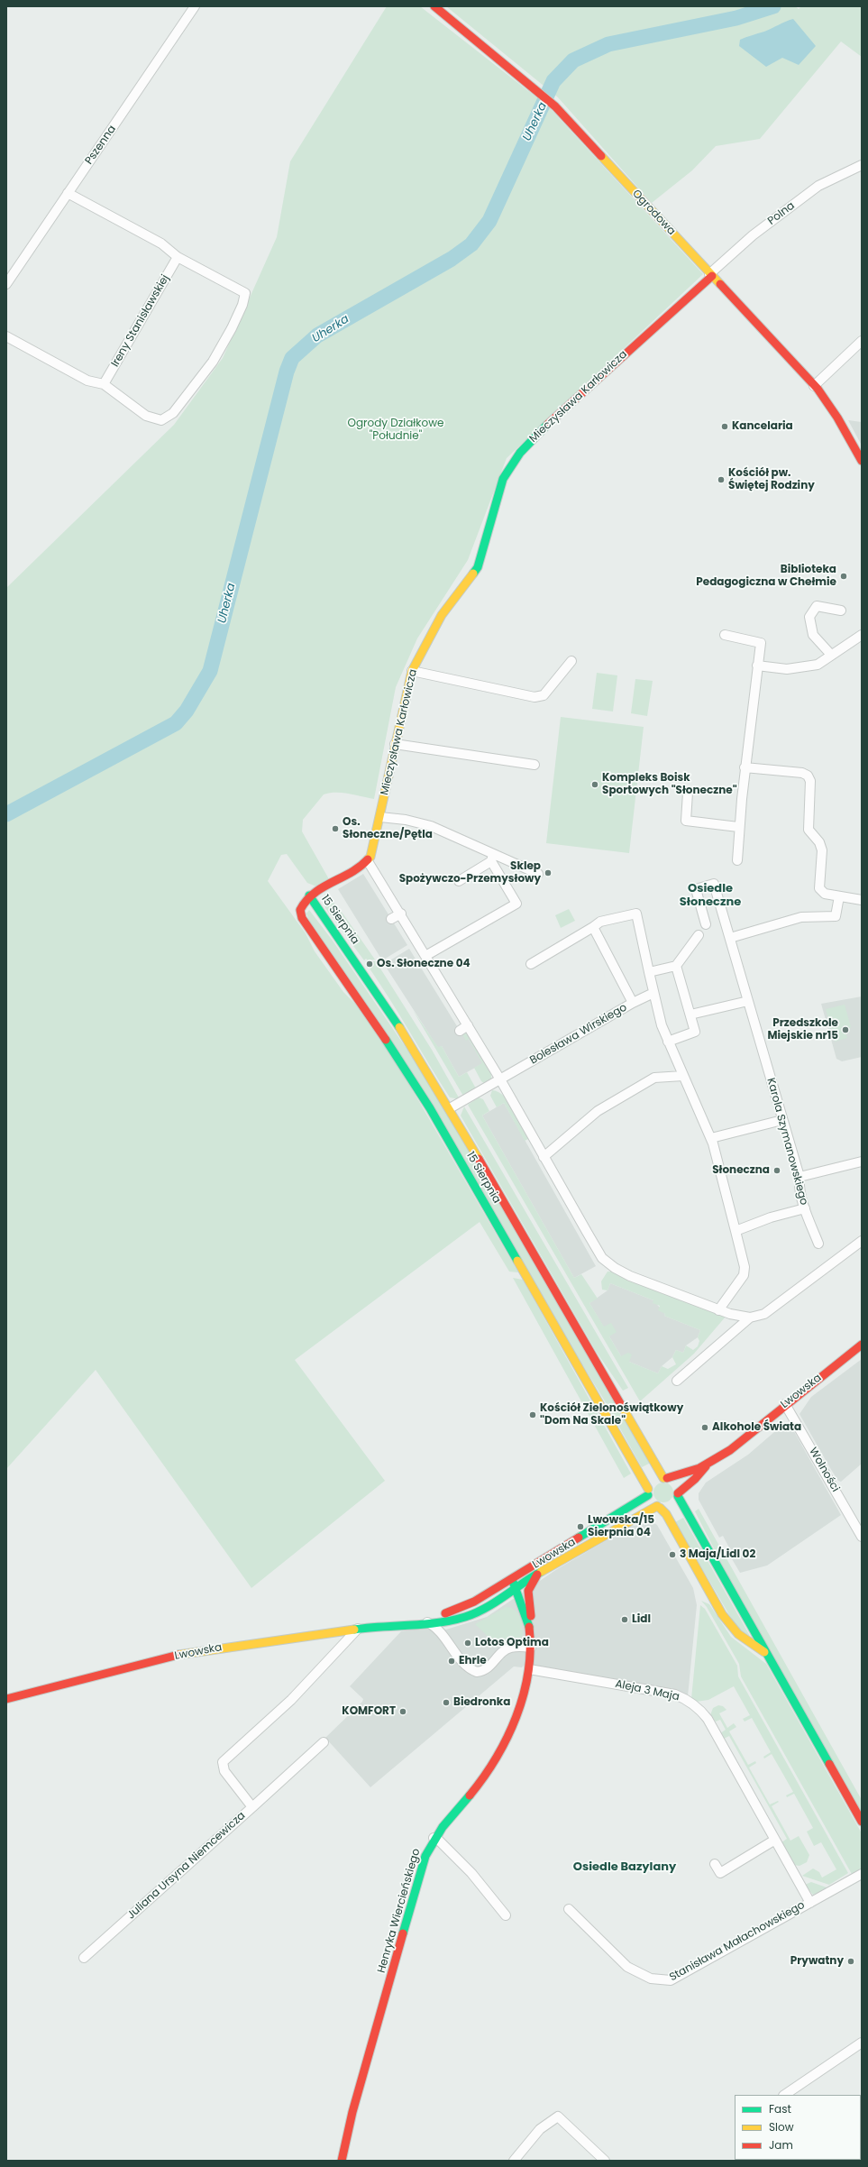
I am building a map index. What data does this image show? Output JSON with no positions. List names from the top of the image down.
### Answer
{
  "streets": {
    "street": [
      "Pszenna",
      "Ogrodowa",
      "Polna",
      "Ireny Stanisławskiej",
      "Mieczysława Karłowicza",
      "15 Sierpnia",
      "Bolesława Wirskiego",
      "Karola Szymanowskiego",
      "Lwowska",
      "Wolności",
      "Aleja 3 Maja",
      "Juliana Ursyna Niemcewicza",
      "Henryka Wiercieńskiego",
      "Stanisława Małachowskiego"
    ]
  },
  "crossings": [
    ["Ogrodowa", "Polna"],
    ["Ogrodowa", "Mieczysława Karłowicza"],
    ["Polna", "Mieczysława Karłowicza"],
    ["15 Sierpnia", "Bolesława Wirskiego"],
    ["15 Sierpnia", "Lwowska"],
    ["Lwowska", "Wolności"],
    ["Lwowska", "Juliana Ursyna Niemcewicza"],
    ["Lwowska", "Henryka Wiercieńskiego"],
    ["Aleja 3 Maja", "Henryka Wiercieńskiego"],
    ["Aleja 3 Maja", "Stanisława Małachowskiego"]
  ],
  "districts": ["Osiedle Słoneczne", "Osiedle Bazylany"],
  "water": ["Uherka"],
  "parks": ["Ogrody Działkowe \"Południe\""],
  "places": [
    "Kancelaria",
    "Kościół pw. Świętej Rodziny",
    "Biblioteka Pedagogiczna w Chełmie",
    "Kompleks Boisk Sportowych \"Słoneczne\"",
    "Os. Słoneczne/Pętla",
    "Sklep Spożywczo-Przemysłowy",
    "Os. Słoneczne 04",
    "Przedszkole Miejskie nr15",
    "Słoneczna",
    "Kościół Zielonoświątkowy \"Dom Na Skale\"",
    "Alkohole Świata",
    "Lwowska/15 Sierpnia 04",
    "3 Maja/Lidl 02",
    "Lidl",
    "Lotos Optima",
    "Ehrle",
    "Biedronka",
    "KOMFORT",
    "Prywatny"
  ],
  "legend": ["Fast", "Slow", "Jam"]
}
